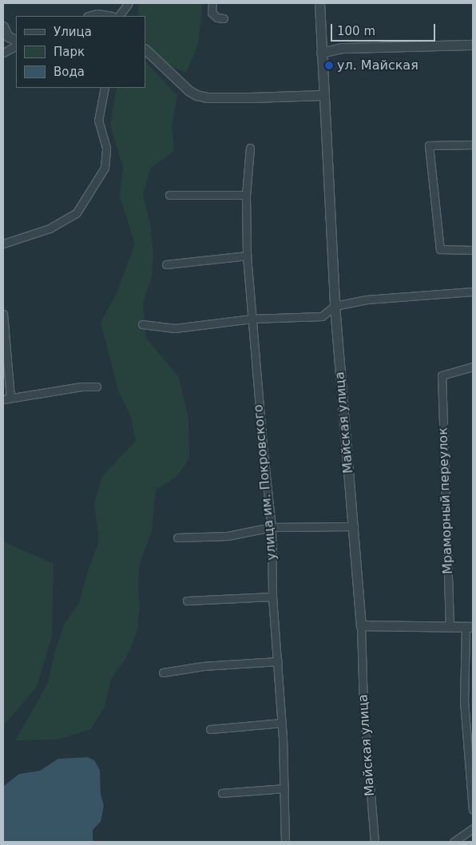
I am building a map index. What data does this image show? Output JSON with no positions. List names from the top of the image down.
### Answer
{
  "streets": {
    "street": ["Майская улица", "улица им. Покровского", "Мраморный переулок"]
  },
  "places": ["ул. Майская"],
  "legend": ["Улица", "Парк", "Вода"],
  "scale_bar": "100 m"
}
